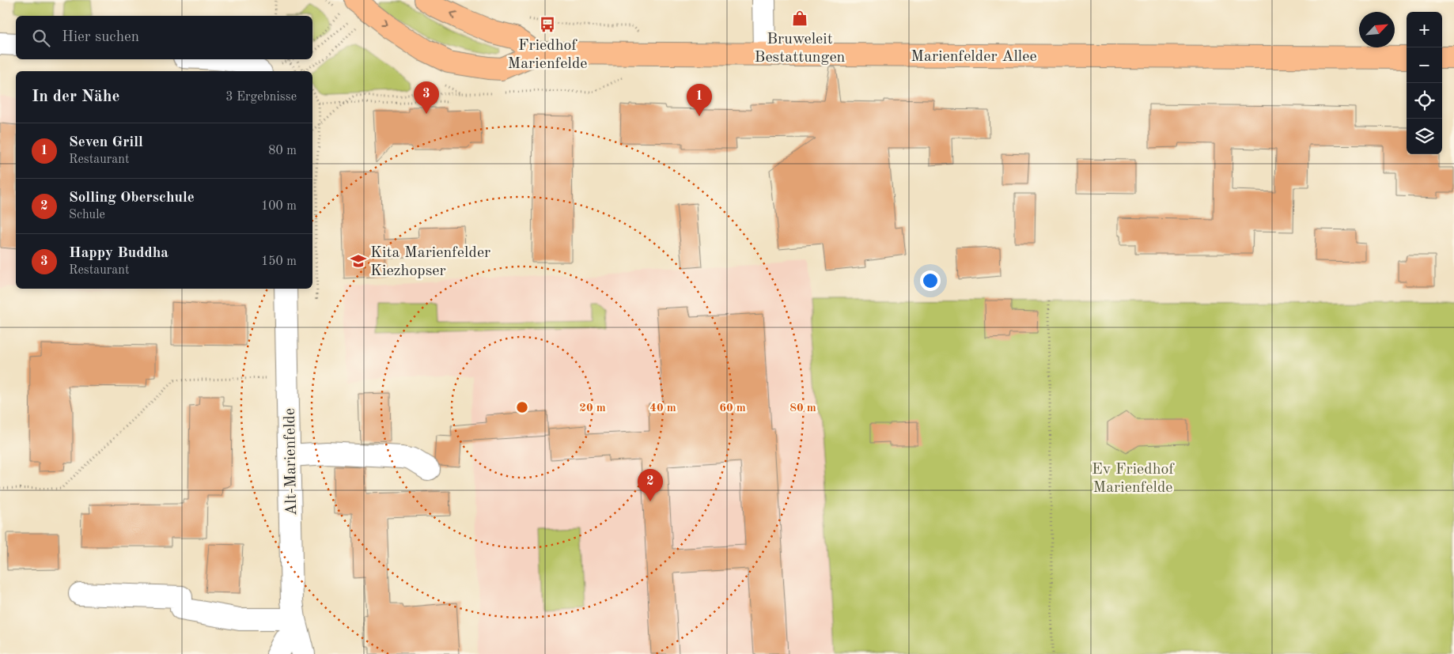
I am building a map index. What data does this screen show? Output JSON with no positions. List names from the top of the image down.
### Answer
{
  "streets": {
    "main road": ["Marienfelder Allee"],
    "street": ["Alt-Marienfelde"]
  },
  "parks": ["Ev Friedhof Marienfelde"],
  "places": {
    "shop": ["Bruweleit Bestattungen"],
    "bus stop": ["Friedhof Marienfelde"],
    "school or university": ["Kita Marienfelder Kiezhopser"]
  },
  "north": "top right",
  "page": {
    "map_buttons": ["+", "−"],
    "search": "Hier suchen",
    "heading": ["In der Nähe", "3 Ergebnisse"],
    "pins": ["3", "1", "2"],
    "list": [
      {
        "mark": "1",
        "name": "Seven Grill",
        "note": "Restaurant",
        "value": "80 m"
      },
      {
        "mark": "2",
        "name": "Solling Oberschule",
        "note": "Schule",
        "value": "100 m"
      },
      {
        "mark": "3",
        "name": "Happy Buddha",
        "note": "Restaurant",
        "value": "150 m"
      }
    ]
  },
  "rings": [
    "20 m",
    "40 m",
    "60 m",
    "80 m"
  ]
}
